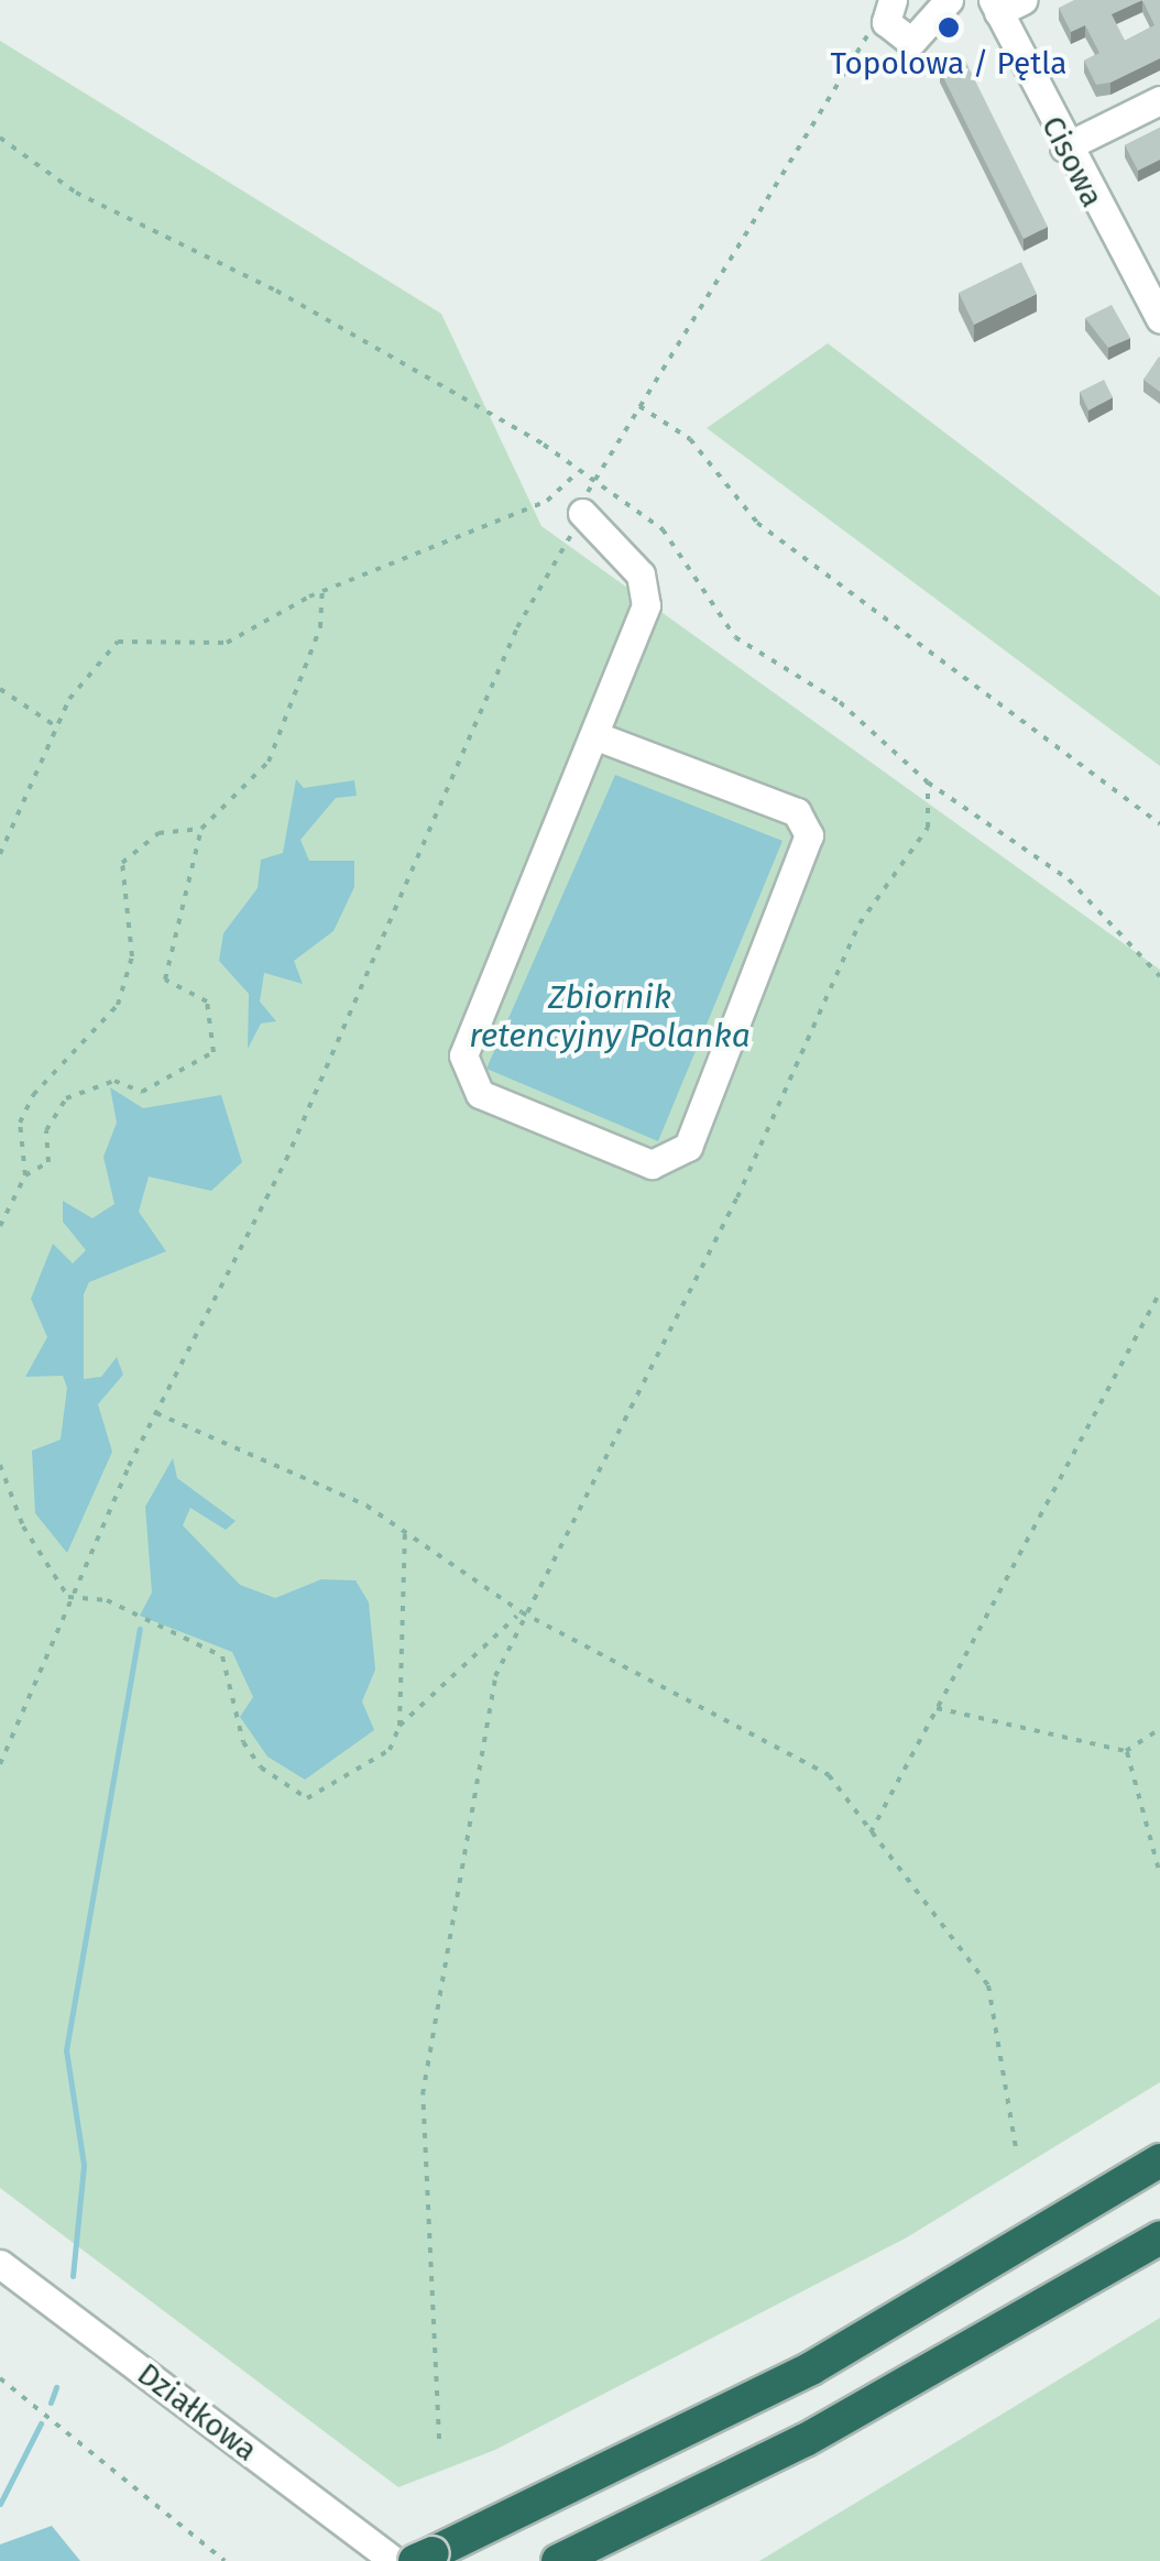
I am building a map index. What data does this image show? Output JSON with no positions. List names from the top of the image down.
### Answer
{
  "streets": {
    "street": ["Cisowa", "Działkowa"]
  },
  "water": ["Zbiornik retencyjny Polanka"],
  "places": ["Topolowa / Pętla"]
}
